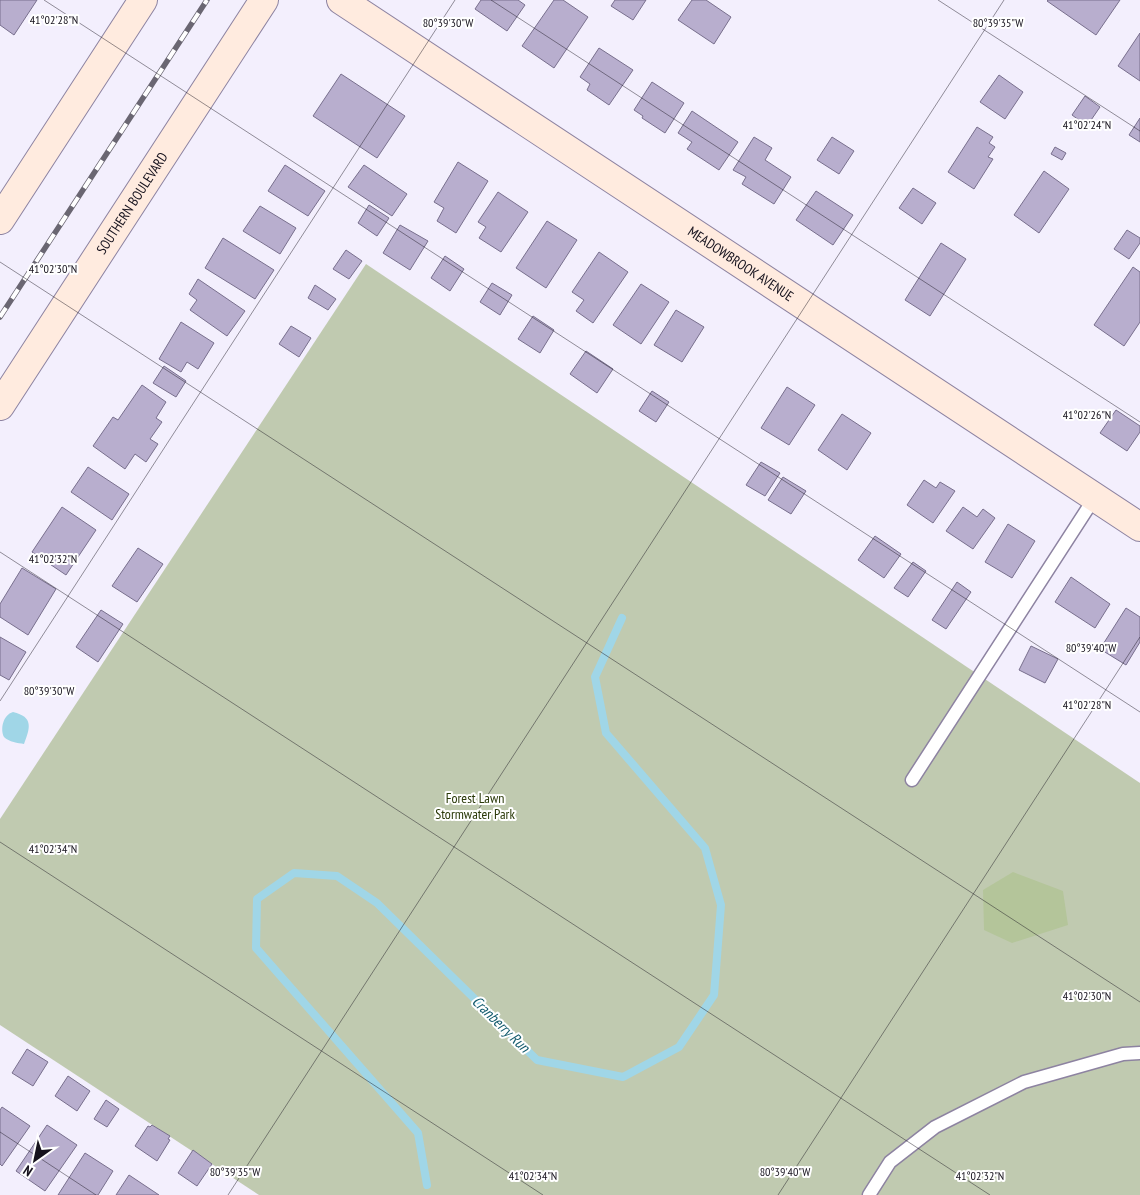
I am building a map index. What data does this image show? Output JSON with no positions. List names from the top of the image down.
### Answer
{
  "streets": {
    "street": ["SOUTHERN BOULEVARD", "MEADOWBROOK AVENUE"]
  },
  "water": ["Cranberry Run"],
  "parks": ["Forest Lawn Stormwater Park"],
  "north": "bottom left",
  "coordinates": [
    "41°02'28\"N",
    "80°39'30\"W",
    "80°39'35\"W",
    "41°02'24\"N",
    "41°02'30\"N",
    "41°02'26\"N",
    "41°02'32\"N",
    "80°39'40\"W",
    "41°02'34\"N"
  ]
}
